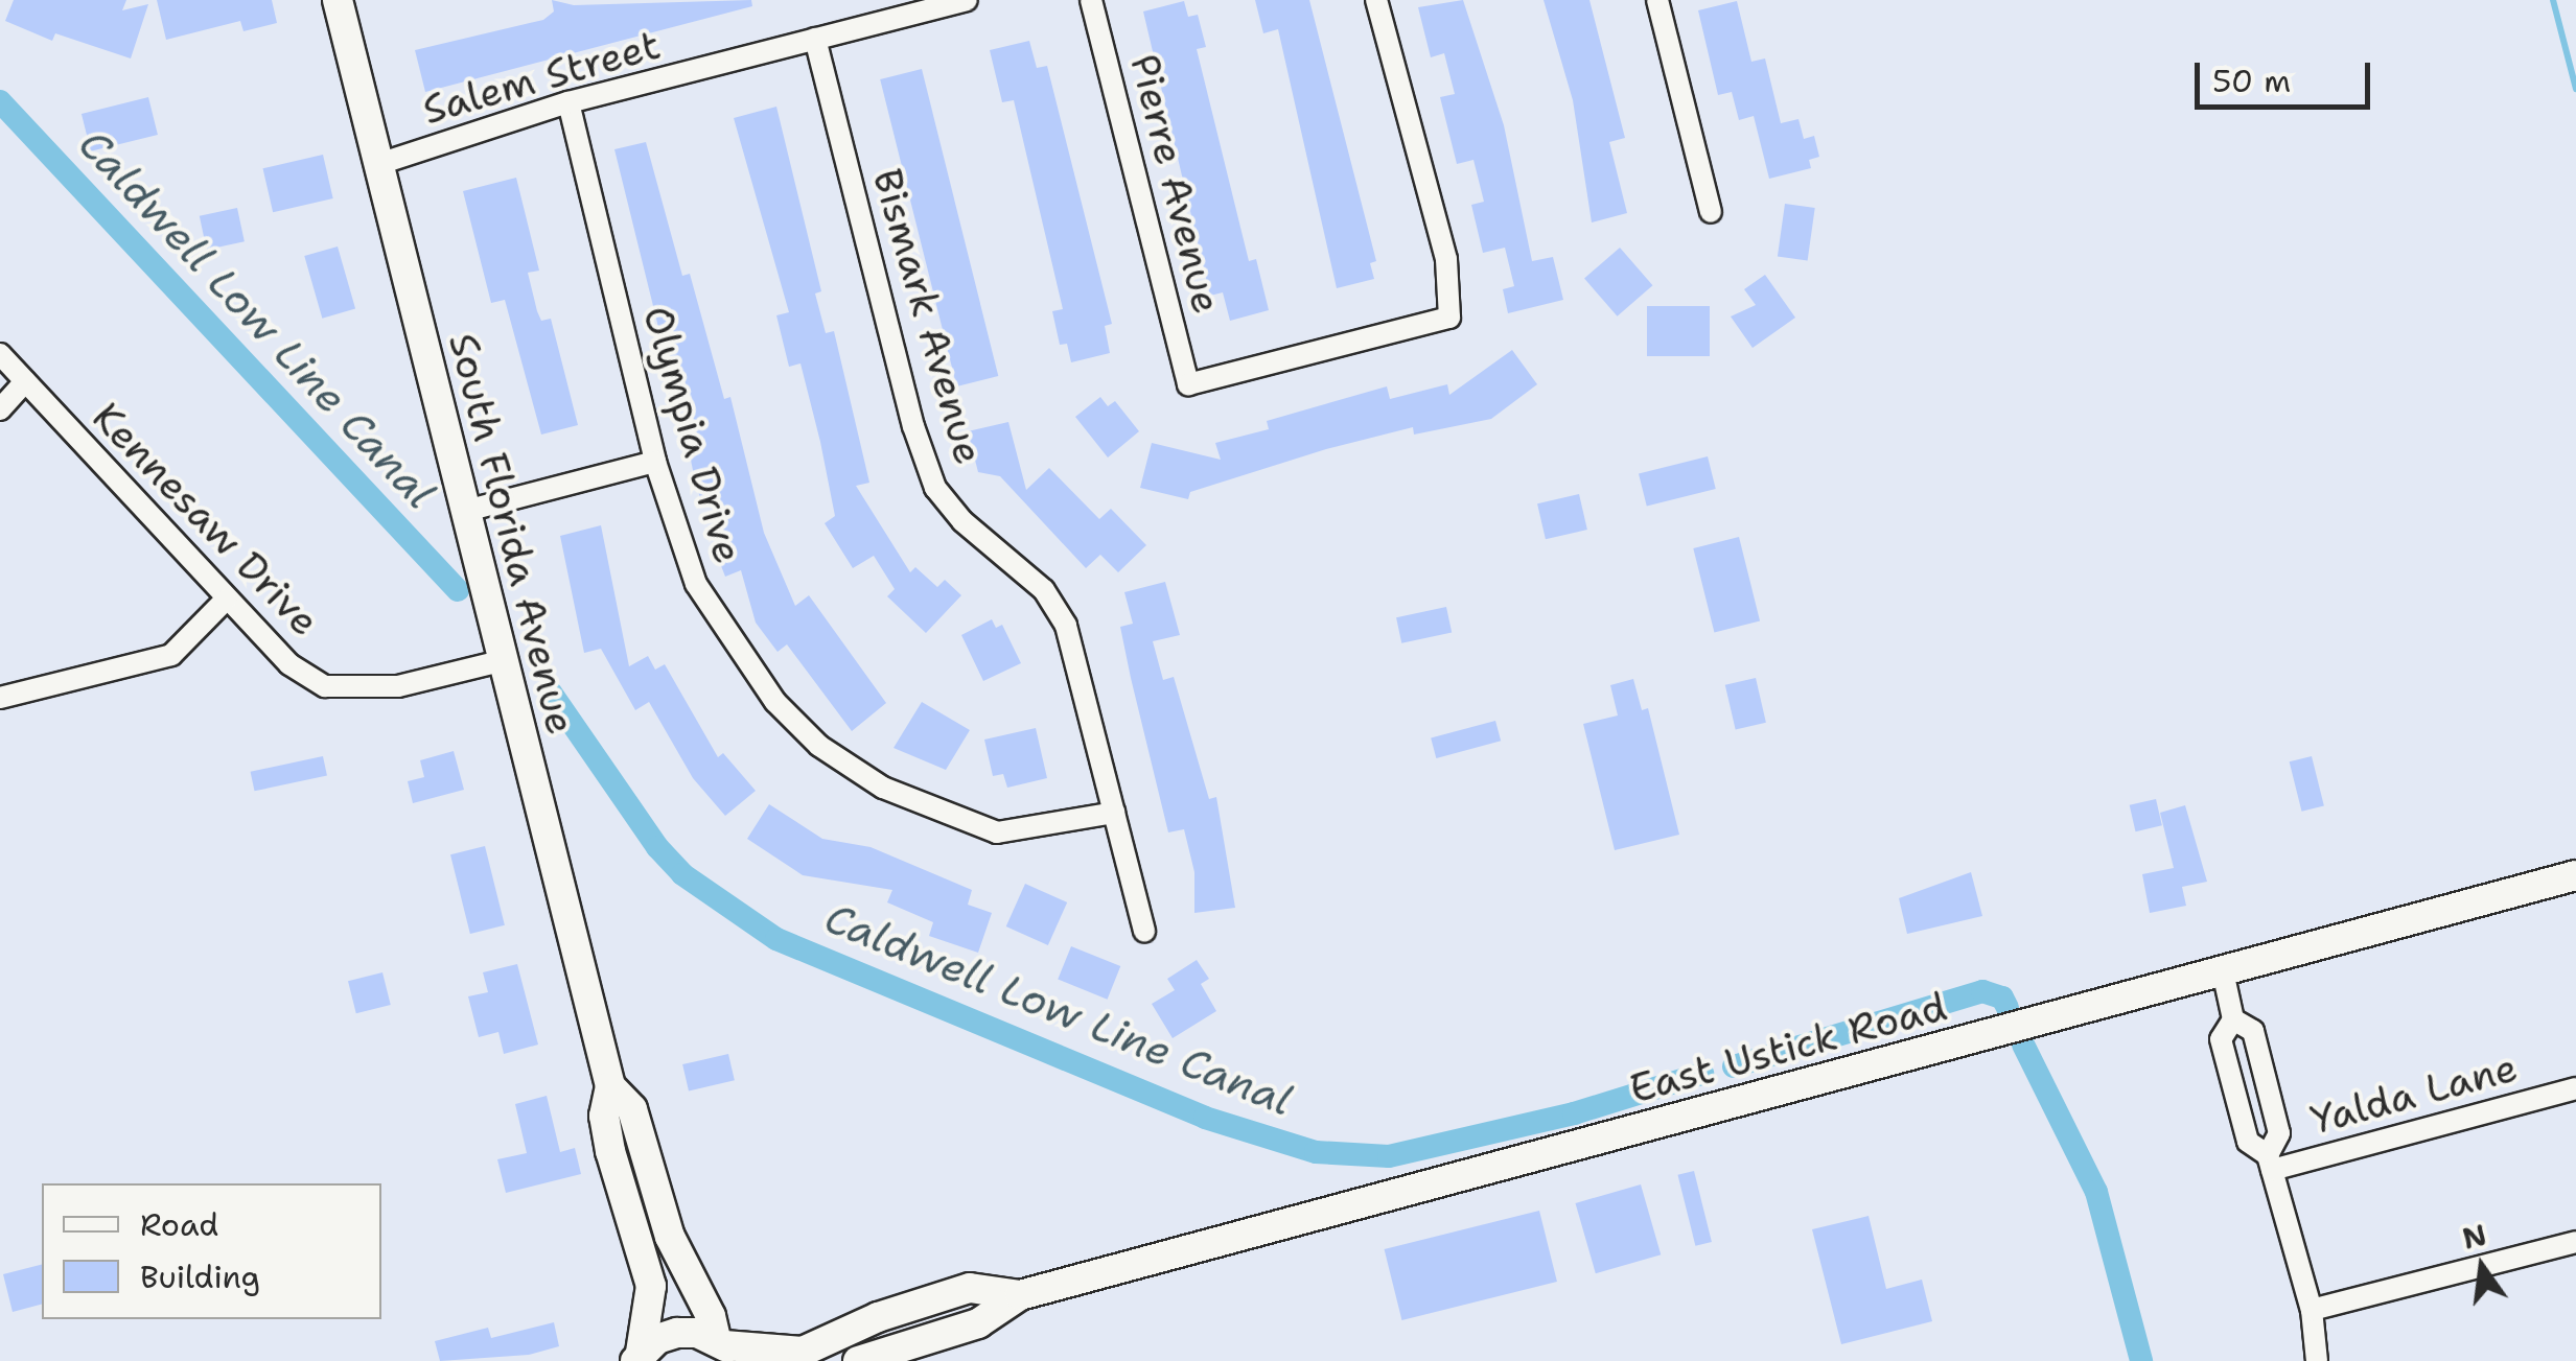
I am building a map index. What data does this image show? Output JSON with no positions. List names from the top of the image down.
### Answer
{
  "streets": {
    "main road": ["South Florida Avenue", "East Ustick Road"],
    "street": [
      "Salem Street",
      "Pierre Avenue",
      "Bismark Avenue",
      "Olympia Drive",
      "Kennesaw Drive",
      "Yalda Lane"
    ]
  },
  "crossings": [
    ["Salem Street", "Bismark Avenue"],
    ["Salem Street", "Olympia Drive"],
    ["Salem Street", "South Florida Avenue"],
    ["Bismark Avenue", "Olympia Drive"],
    ["Kennesaw Drive", "South Florida Avenue"],
    ["South Florida Avenue", "East Ustick Road"]
  ],
  "water": ["Caldwell Low Line Canal"],
  "legend": ["Road", "Building"],
  "scale_bar": "50 m",
  "north": "top"
}
